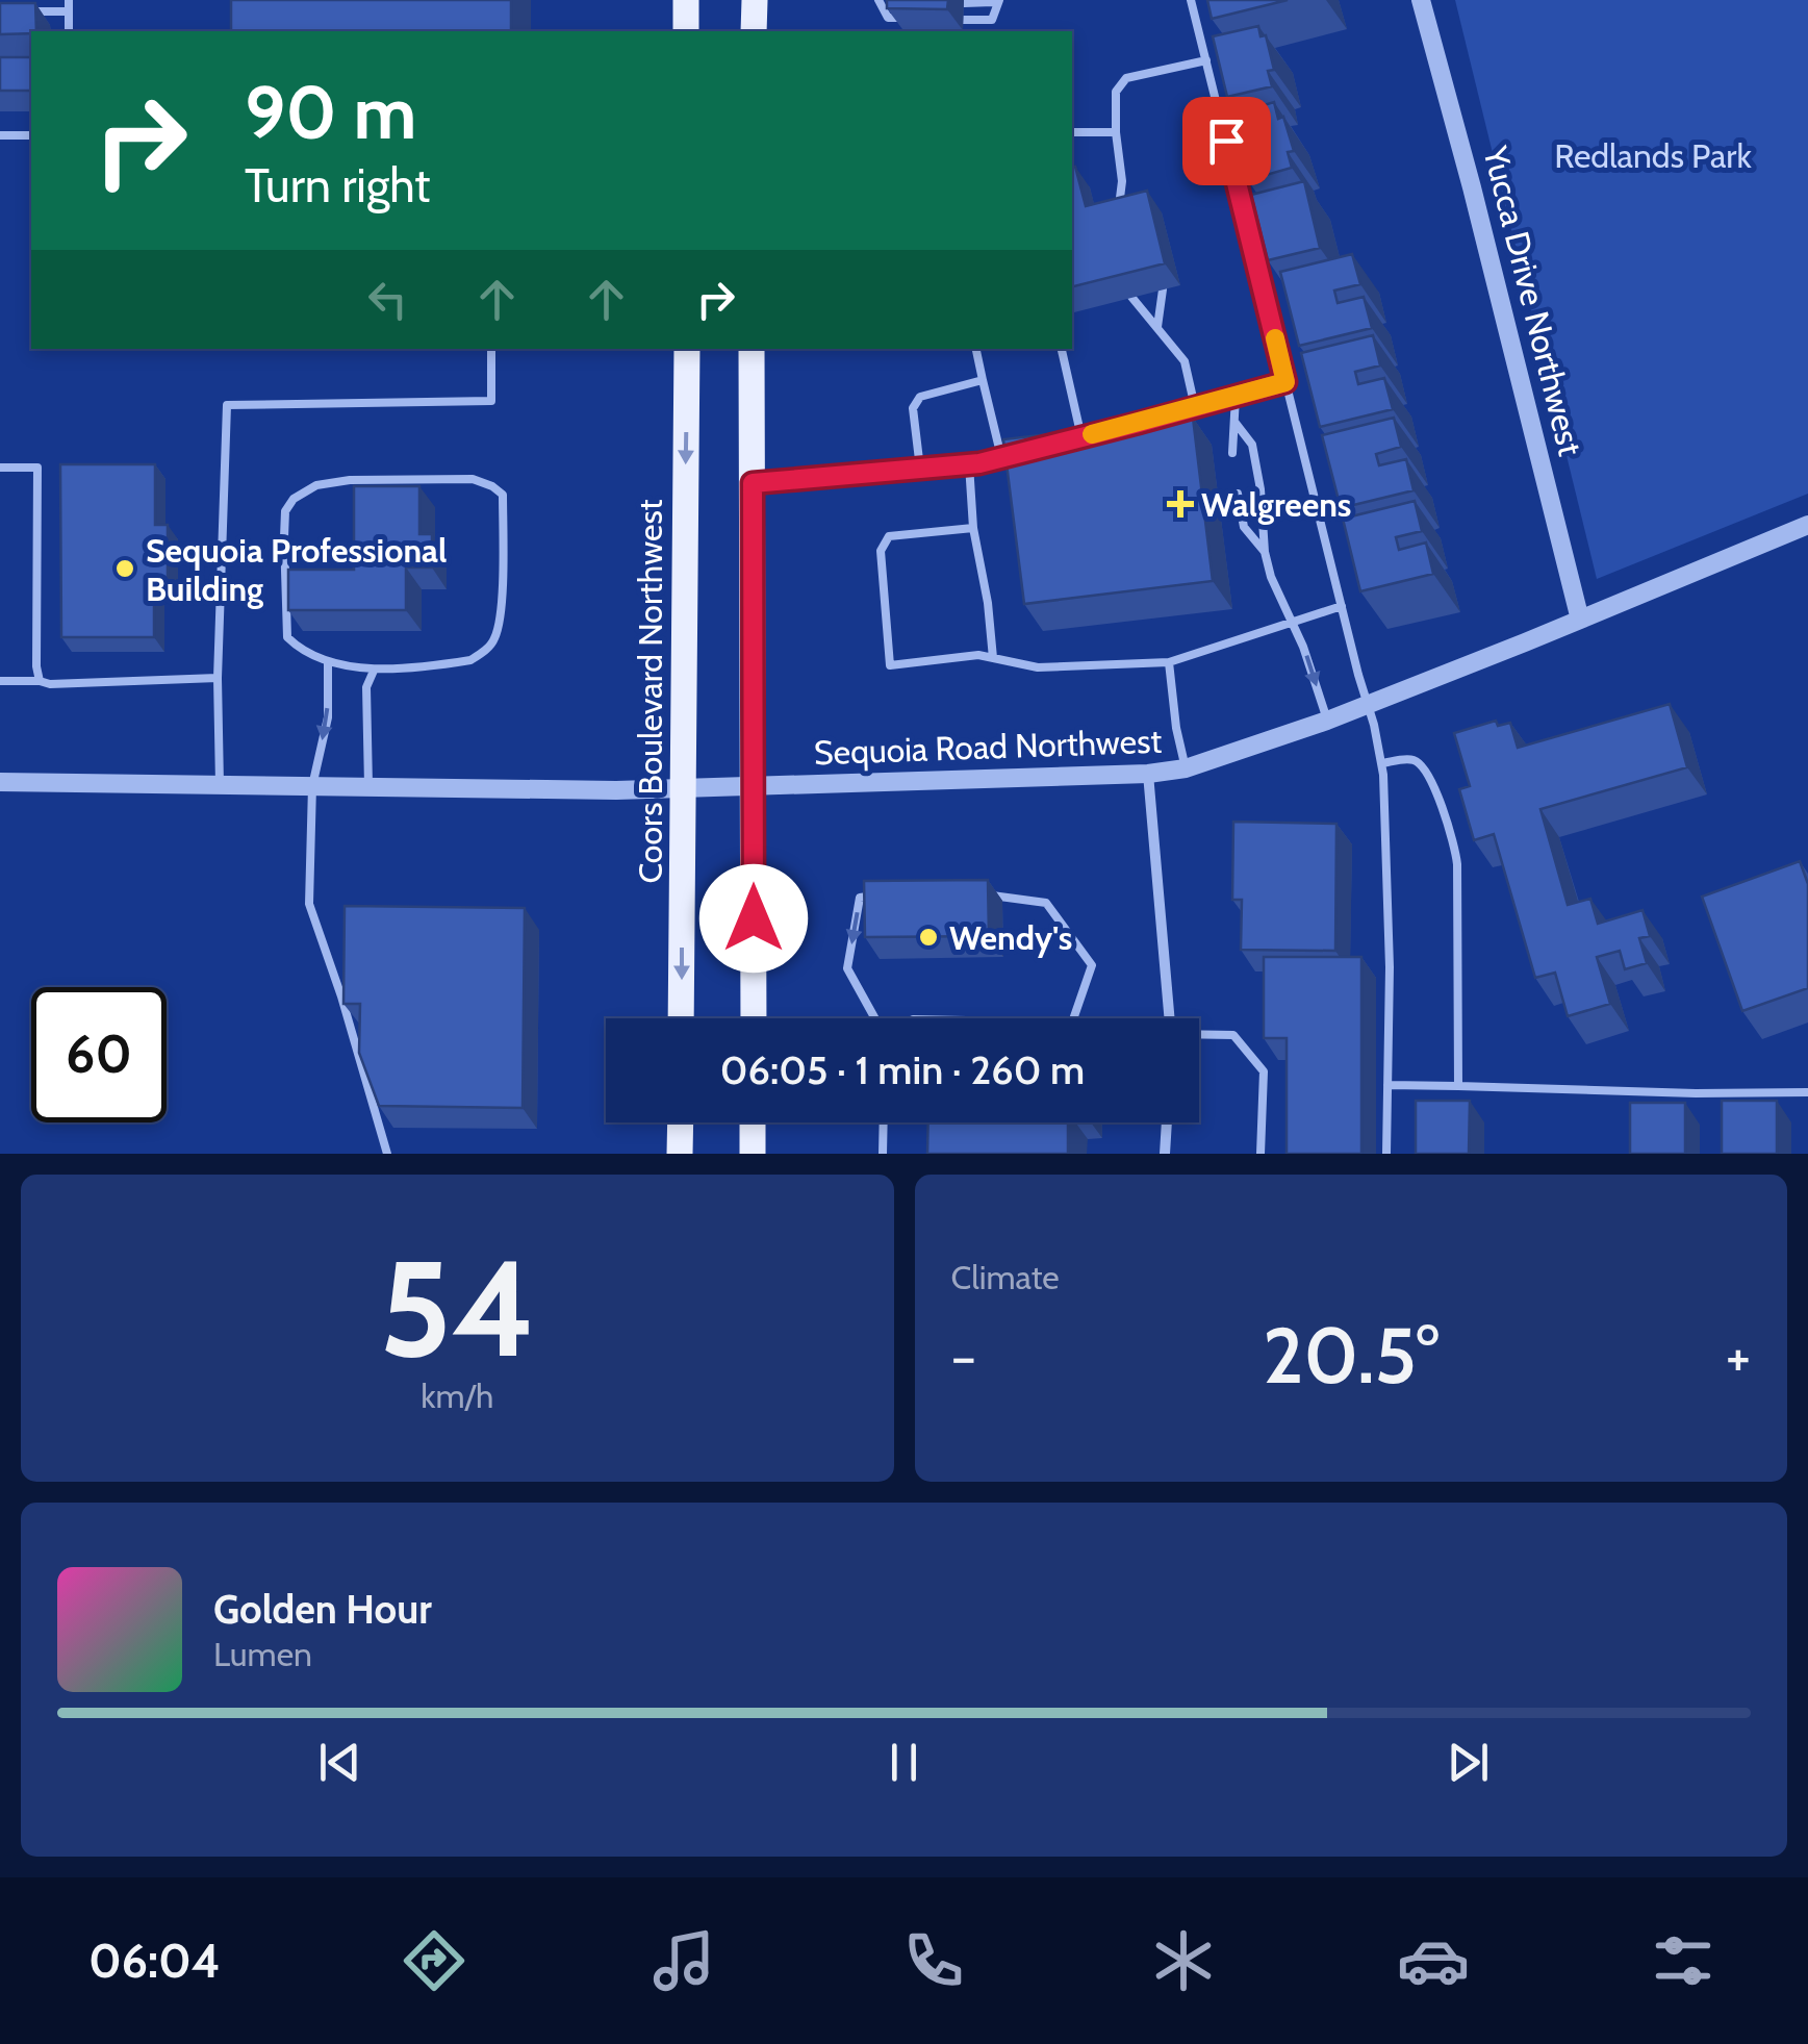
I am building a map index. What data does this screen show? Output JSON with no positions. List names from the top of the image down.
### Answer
{
  "streets": {
    "main road": ["Coors Boulevard Northwest"],
    "street": ["Yucca Drive Northwest", "Sequoia Road Northwest"]
  },
  "crossings": [
    ["Yucca Drive Northwest", "Sequoia Road Northwest"],
    ["Coors Boulevard Northwest", "Sequoia Road Northwest"]
  ],
  "parks": ["Redlands Park"],
  "places": {
    "health": ["Walgreens"],
    "other": ["Sequoia Professional Building", "Wendy's"]
  },
  "page": {
    "turn": ["90 m", "Turn right"],
    "limit": "60",
    "trip": "06:05 · 1 min · 260 m",
    "tile": [
      ["54", "km/h"],
      "Climate"
    ],
    "heat": ["−", "20.5°", "+"],
    "song": ["Golden Hour", "Lumen"],
    "tabs": "06:04"
  }
}
